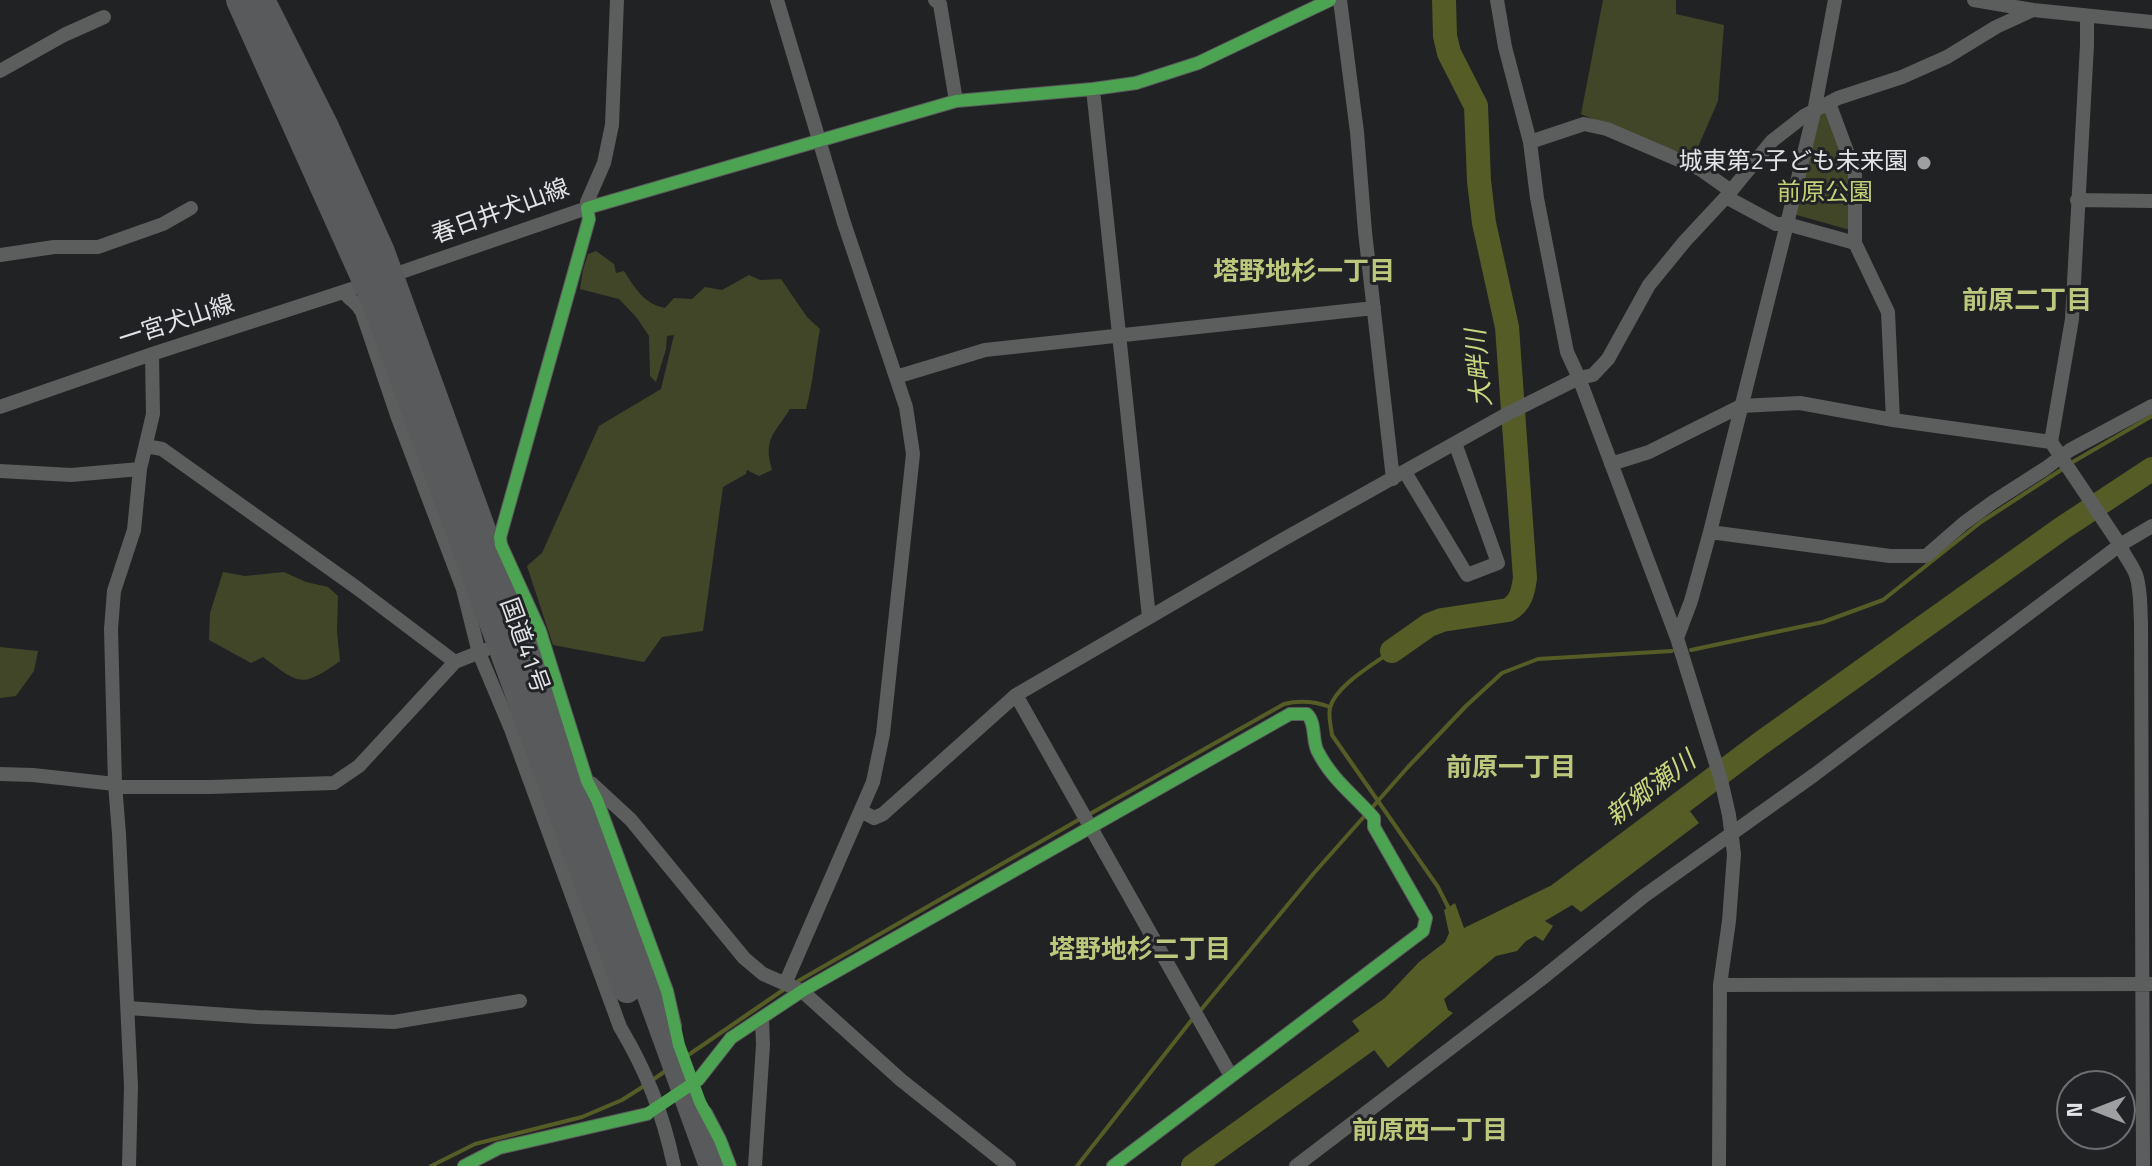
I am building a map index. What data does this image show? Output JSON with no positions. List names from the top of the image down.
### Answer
{
  "streets": {
    "highway": ["国道41号"],
    "street": ["春日井犬山線", "一宮犬山線"]
  },
  "crossings": [
    ["春日井犬山線", "一宮犬山線"],
    ["春日井犬山線", "国道41号"],
    ["一宮犬山線", "国道41号"]
  ],
  "districts": [
    "塔野地杉一丁目",
    "前原二丁目",
    "前原一丁目",
    "塔野地杉二丁目",
    "前原西一丁目"
  ],
  "water": ["大畔川", "新郷瀬川"],
  "parks": ["前原公園"],
  "places": ["城東第2子ども未来園"],
  "north": "left"
}
